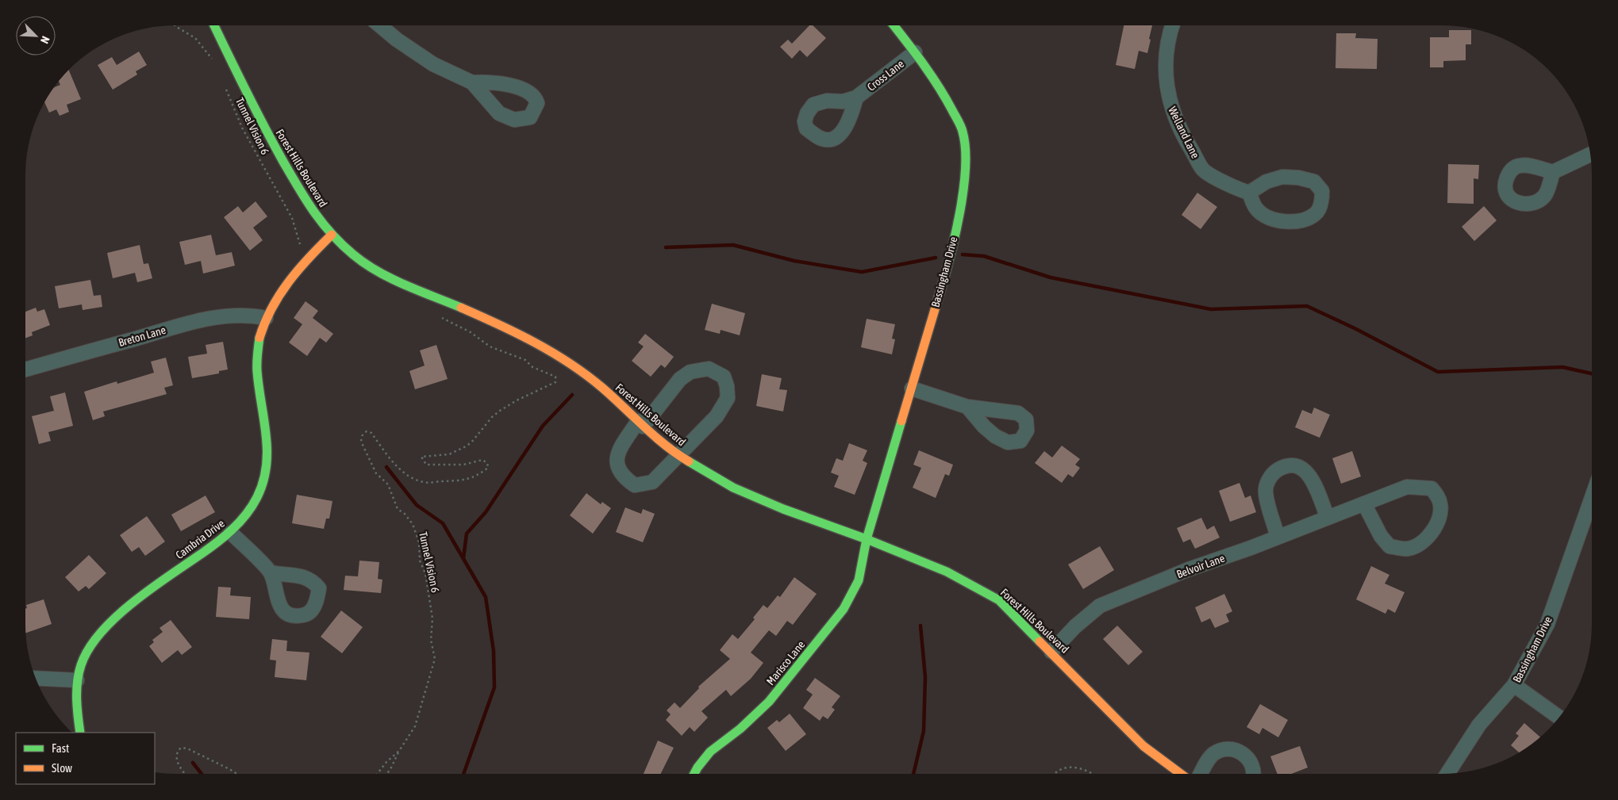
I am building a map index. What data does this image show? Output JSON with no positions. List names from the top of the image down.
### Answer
{
  "streets": {
    "street": [
      "Cross Lane",
      "Welland Lane",
      "Forest Hills Boulevard",
      "Bassingham Drive",
      "Breton Lane",
      "Cambria Drive",
      "Belvoir Lane",
      "Marisco Lane"
    ],
    "path": ["Tunnel Vision 6"]
  },
  "crossings": [
    ["Cross Lane", "Bassingham Drive"],
    ["Forest Hills Boulevard", "Bassingham Drive"],
    ["Forest Hills Boulevard", "Cambria Drive"],
    ["Forest Hills Boulevard", "Belvoir Lane"],
    ["Forest Hills Boulevard", "Marisco Lane"],
    ["Bassingham Drive", "Marisco Lane"],
    ["Breton Lane", "Cambria Drive"]
  ],
  "legend": ["Fast", "Slow"],
  "north": "bottom right"
}
